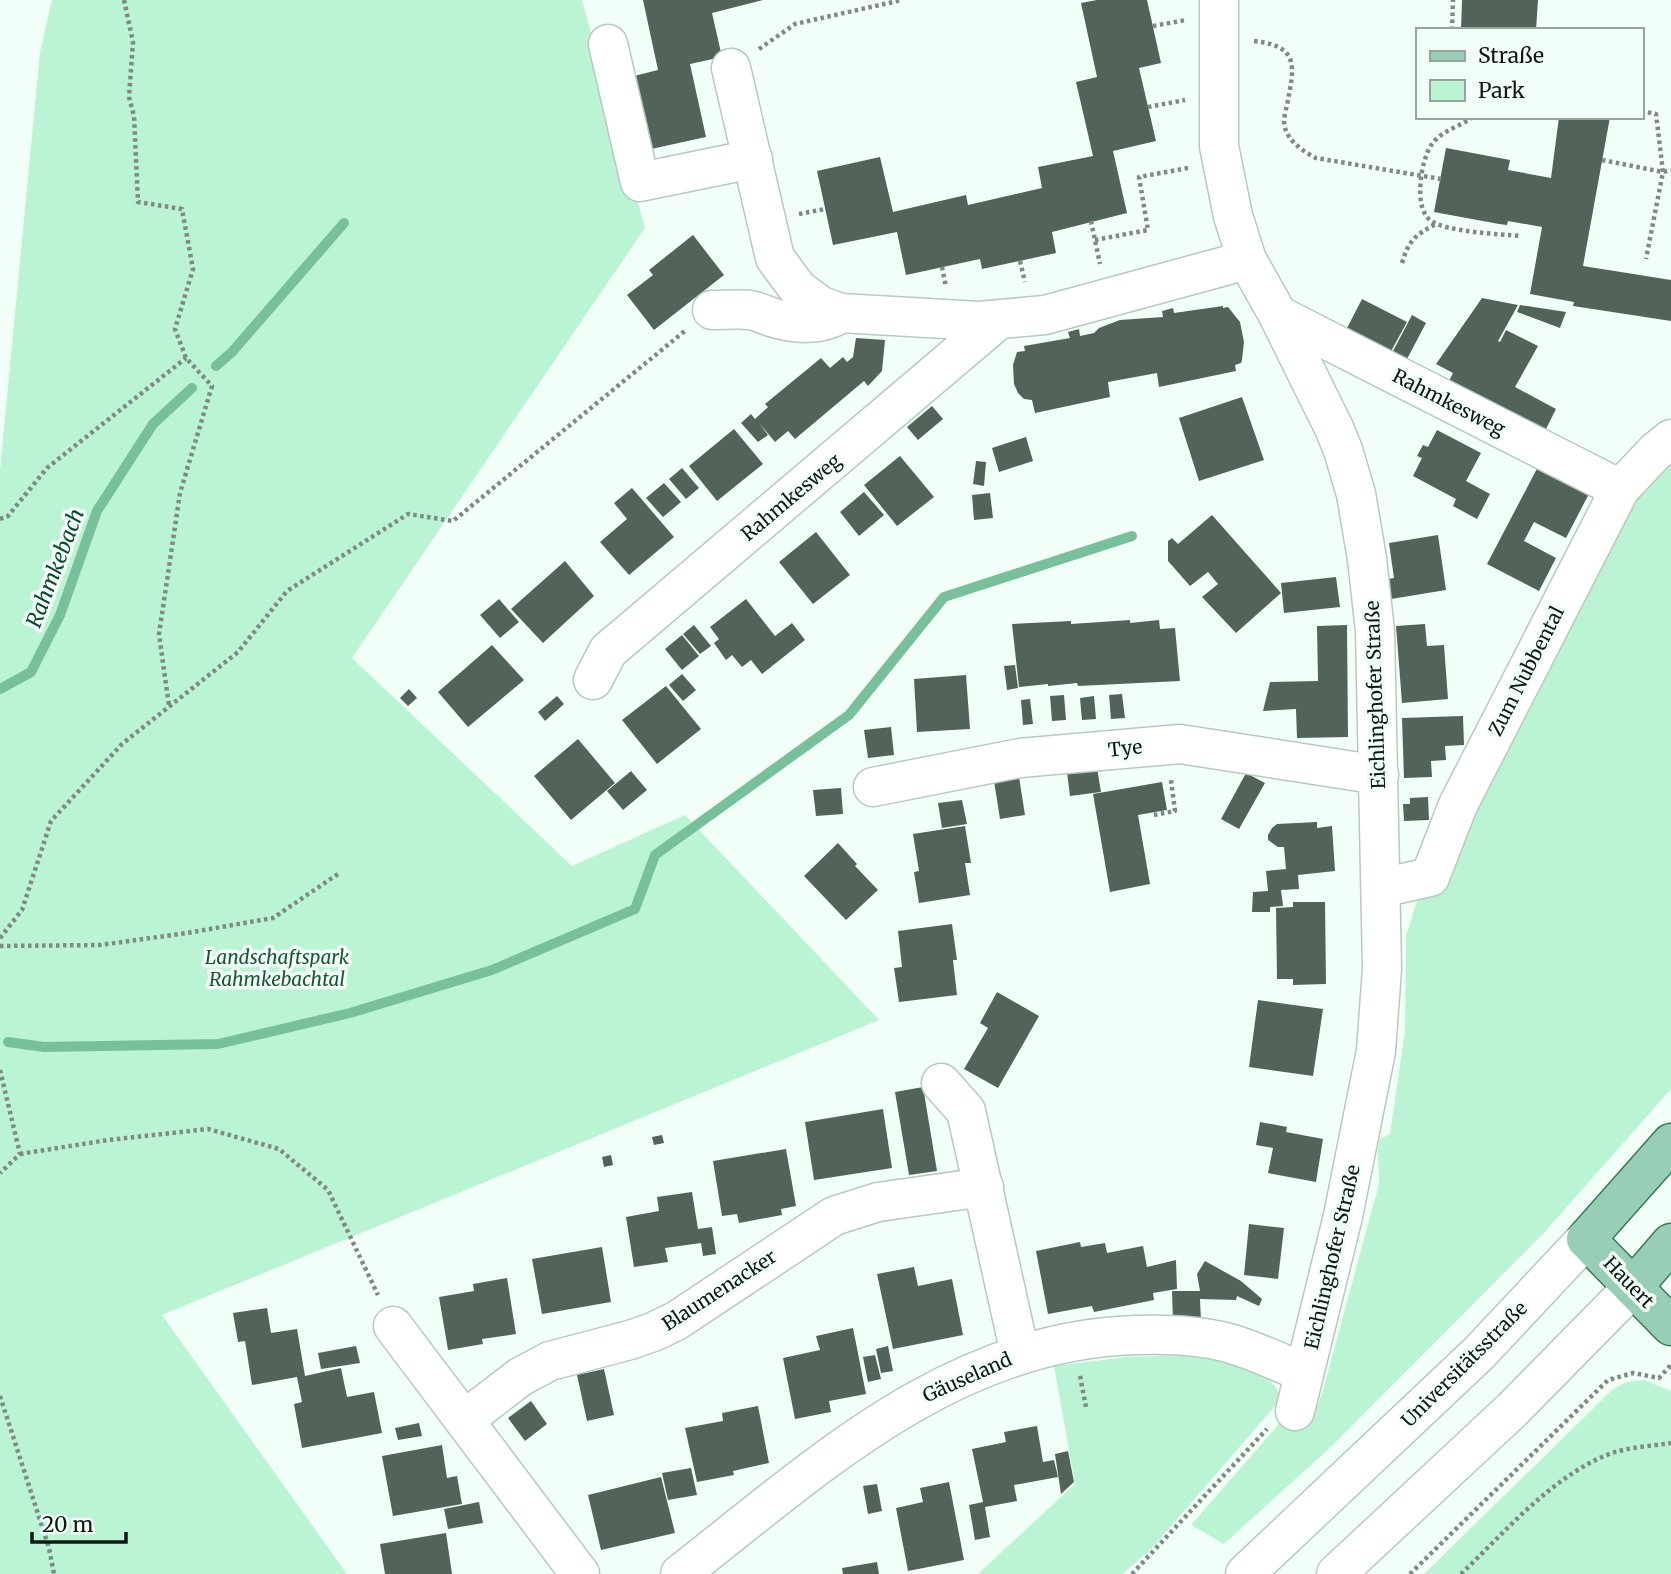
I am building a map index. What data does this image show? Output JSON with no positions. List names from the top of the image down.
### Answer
{
  "streets": {
    "main road": ["Hauert", "Universitätsstraße"],
    "street": [
      "Rahmkesweg",
      "Zum Nubbental",
      "Eichlinghofer Straße",
      "Tye",
      "Blaumenacker",
      "Gäuseland"
    ]
  },
  "crossings": [
    ["Rahmkesweg", "Zum Nubbental"],
    ["Rahmkesweg", "Eichlinghofer Straße"],
    ["Zum Nubbental", "Eichlinghofer Straße"],
    ["Eichlinghofer Straße", "Tye"],
    ["Eichlinghofer Straße", "Gäuseland"],
    ["Hauert", "Universitätsstraße"]
  ],
  "water": ["Rahmkebach"],
  "parks": ["Landschaftspark Rahmkebachtal"],
  "legend": ["Straße", "Park"],
  "scale_bar": "20 m"
}
